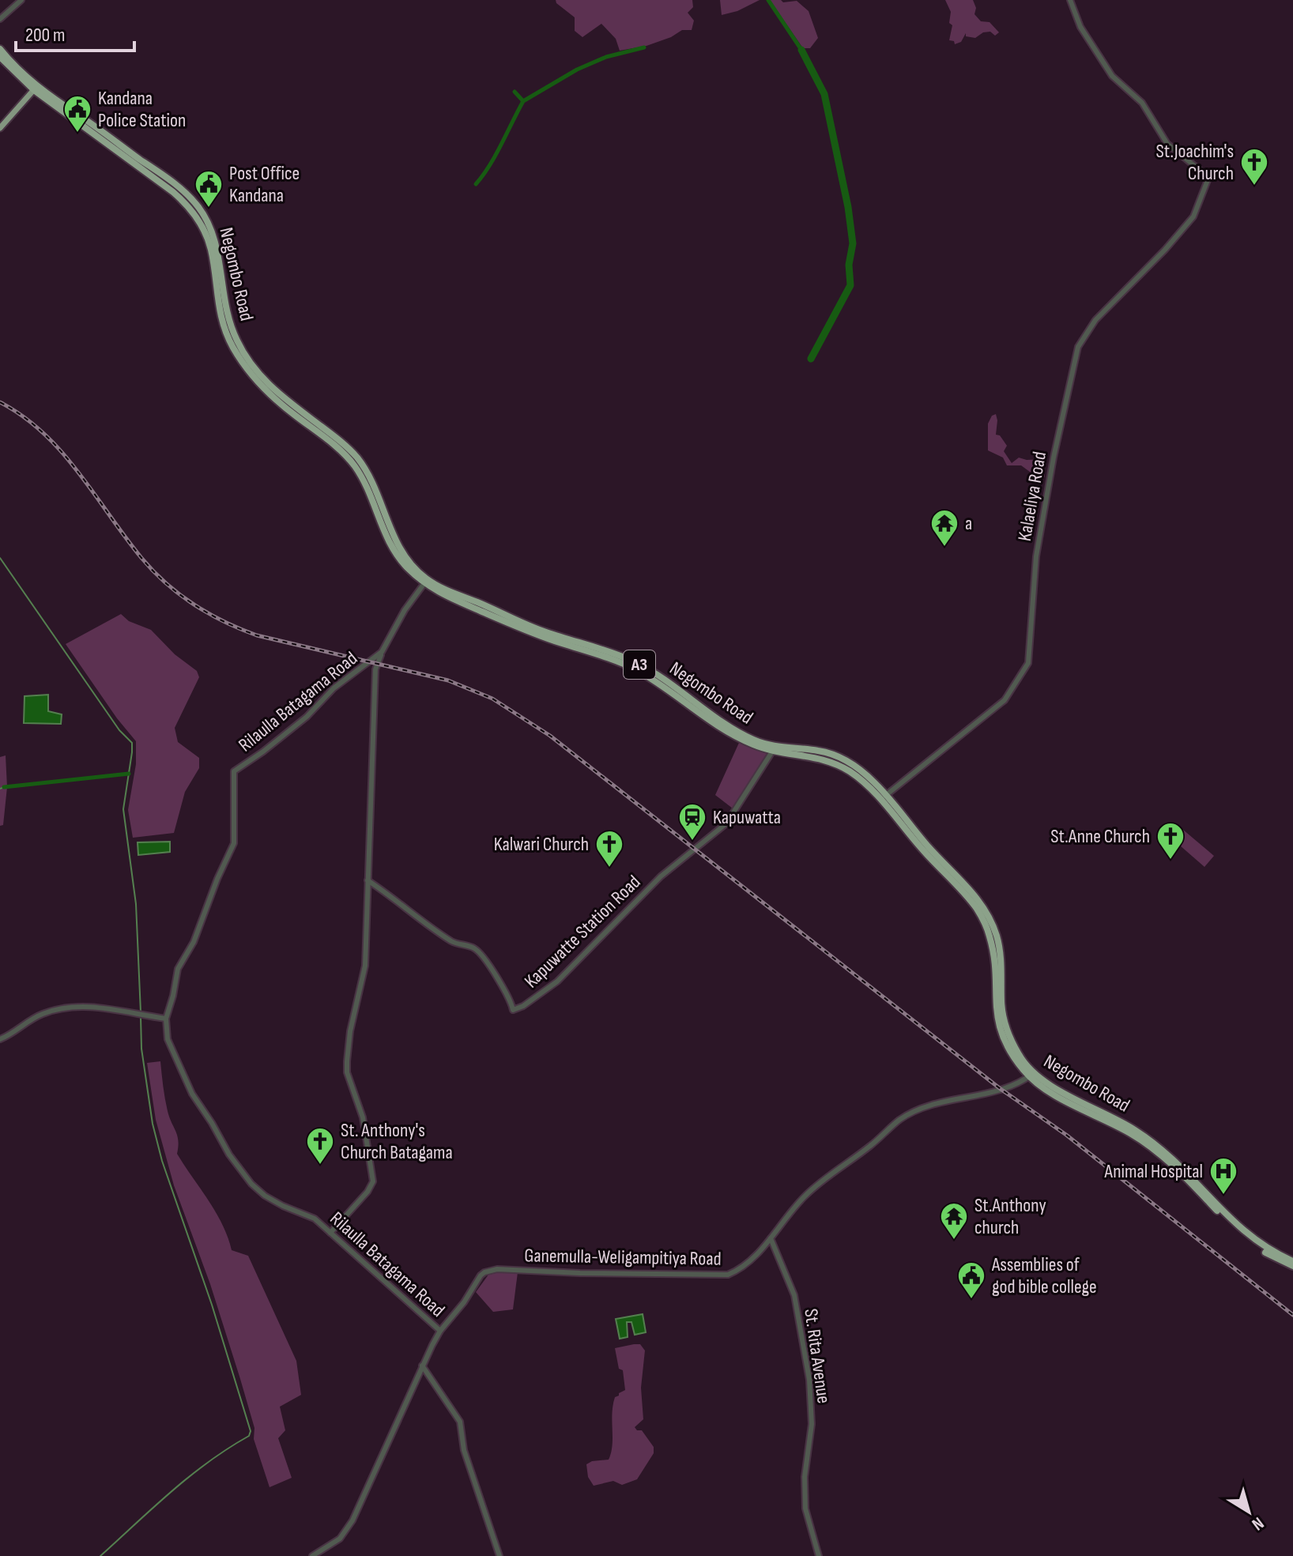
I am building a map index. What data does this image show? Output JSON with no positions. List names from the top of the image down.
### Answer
{
  "streets": {
    "highway": ["Negombo Road", "A3"],
    "street": [
      "Kalaeliya Road",
      "Rilaulla Batagama Road",
      "Kapuwatte Station Road",
      "Ganemulla-Weligampitiya Road",
      "St. Rita Avenue"
    ]
  },
  "crossings": [
    ["Negombo Road", "Kalaeliya Road"],
    ["Negombo Road", "Rilaulla Batagama Road"],
    ["Negombo Road", "Kapuwatte Station Road"],
    ["Negombo Road", "Ganemulla-Weligampitiya Road"],
    ["Rilaulla Batagama Road", "Ganemulla-Weligampitiya Road"],
    ["Ganemulla-Weligampitiya Road", "St. Rita Avenue"]
  ],
  "places": {
    "public building": ["Kandana Police Station", "Post Office Kandana", "Assemblies of god bible college"],
    "church": [
      "St.Joachim's Church",
      "St.Anne Church",
      "Kalwari Church",
      "St. Anthony's Church Batagama"
    ],
    "temple": ["a", "St.Anthony church"],
    "station": ["Kapuwatta"],
    "hospital": ["Animal Hospital"]
  },
  "scale_bar": "200 m",
  "north": "bottom right"
}
